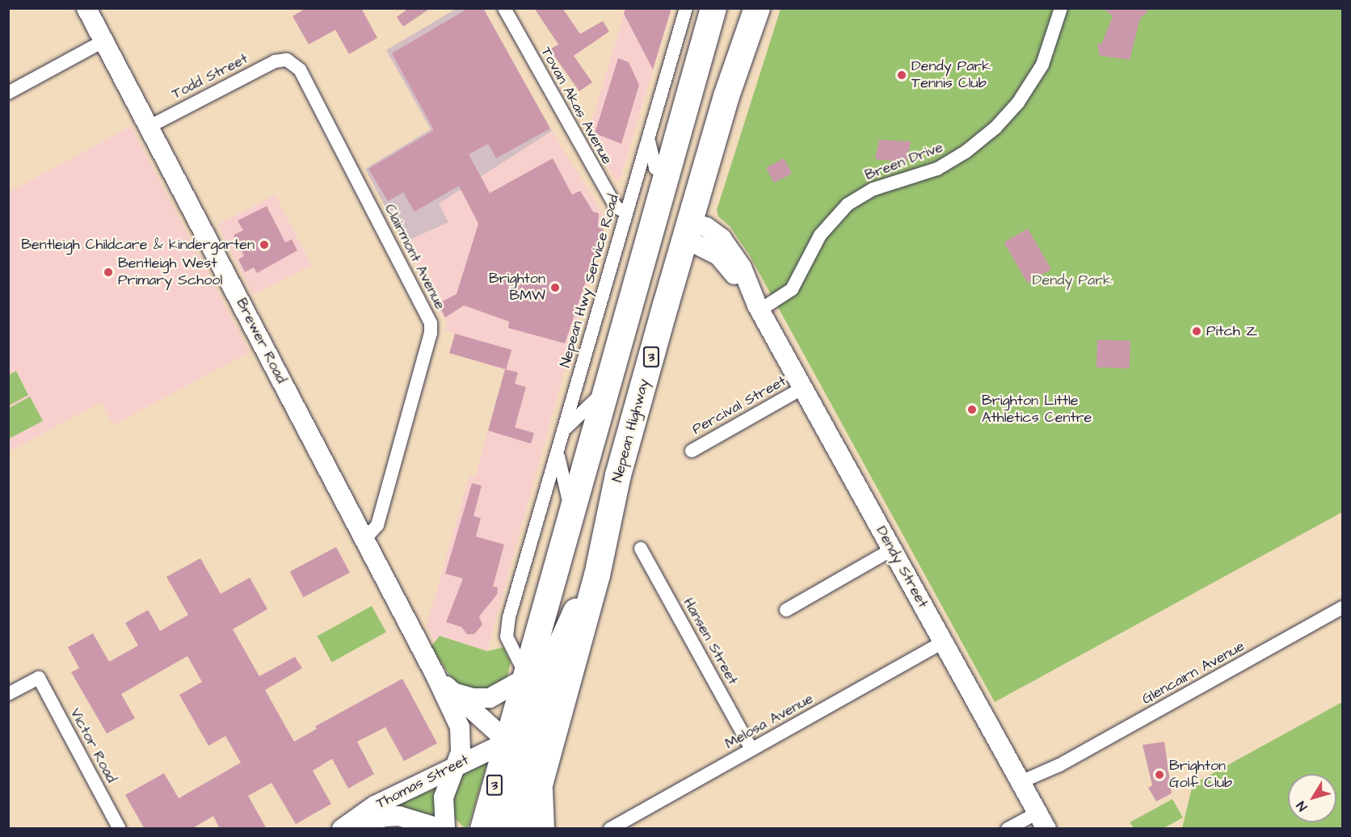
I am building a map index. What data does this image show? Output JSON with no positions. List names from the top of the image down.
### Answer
{
  "streets": {
    "highway": ["3", "Nepean Highway"],
    "street": [
      "Todd Street",
      "Tovan Akas Avenue",
      "Breen Drive",
      "Clairmont Avenue",
      "Nepean Hwy Service Road",
      "Brewer Road",
      "Percival Street",
      "Dendy Street",
      "Hansen Street",
      "Glencairn Avenue",
      "Melosa Avenue",
      "Victor Road",
      "Thomas Street"
    ]
  },
  "crossings": [
    ["Todd Street", "Clairmont Avenue"],
    ["Todd Street", "Brewer Road"],
    ["Tovan Akas Avenue", "Nepean Hwy Service Road"],
    ["Breen Drive", "Dendy Street"],
    ["Clairmont Avenue", "Brewer Road"],
    ["Nepean Hwy Service Road", "3"],
    ["Brewer Road", "3"],
    ["Brewer Road", "Thomas Street"],
    ["3", "Thomas Street"],
    ["Percival Street", "Dendy Street"],
    ["Nepean Highway", "Dendy Street"],
    ["Dendy Street", "Glencairn Avenue"],
    ["Dendy Street", "Melosa Avenue"],
    ["Hansen Street", "Melosa Avenue"]
  ],
  "parks": ["Dendy Park"],
  "places": [
    "Dendy Park Tennis Club",
    "Bentleigh Childcare & kindergarten",
    "Bentleigh West Primary School",
    "Brighton BMW",
    "Pitch Z",
    "Brighton Little Athletics Centre",
    "Brighton Golf Club"
  ],
  "north": "bottom left"
}
